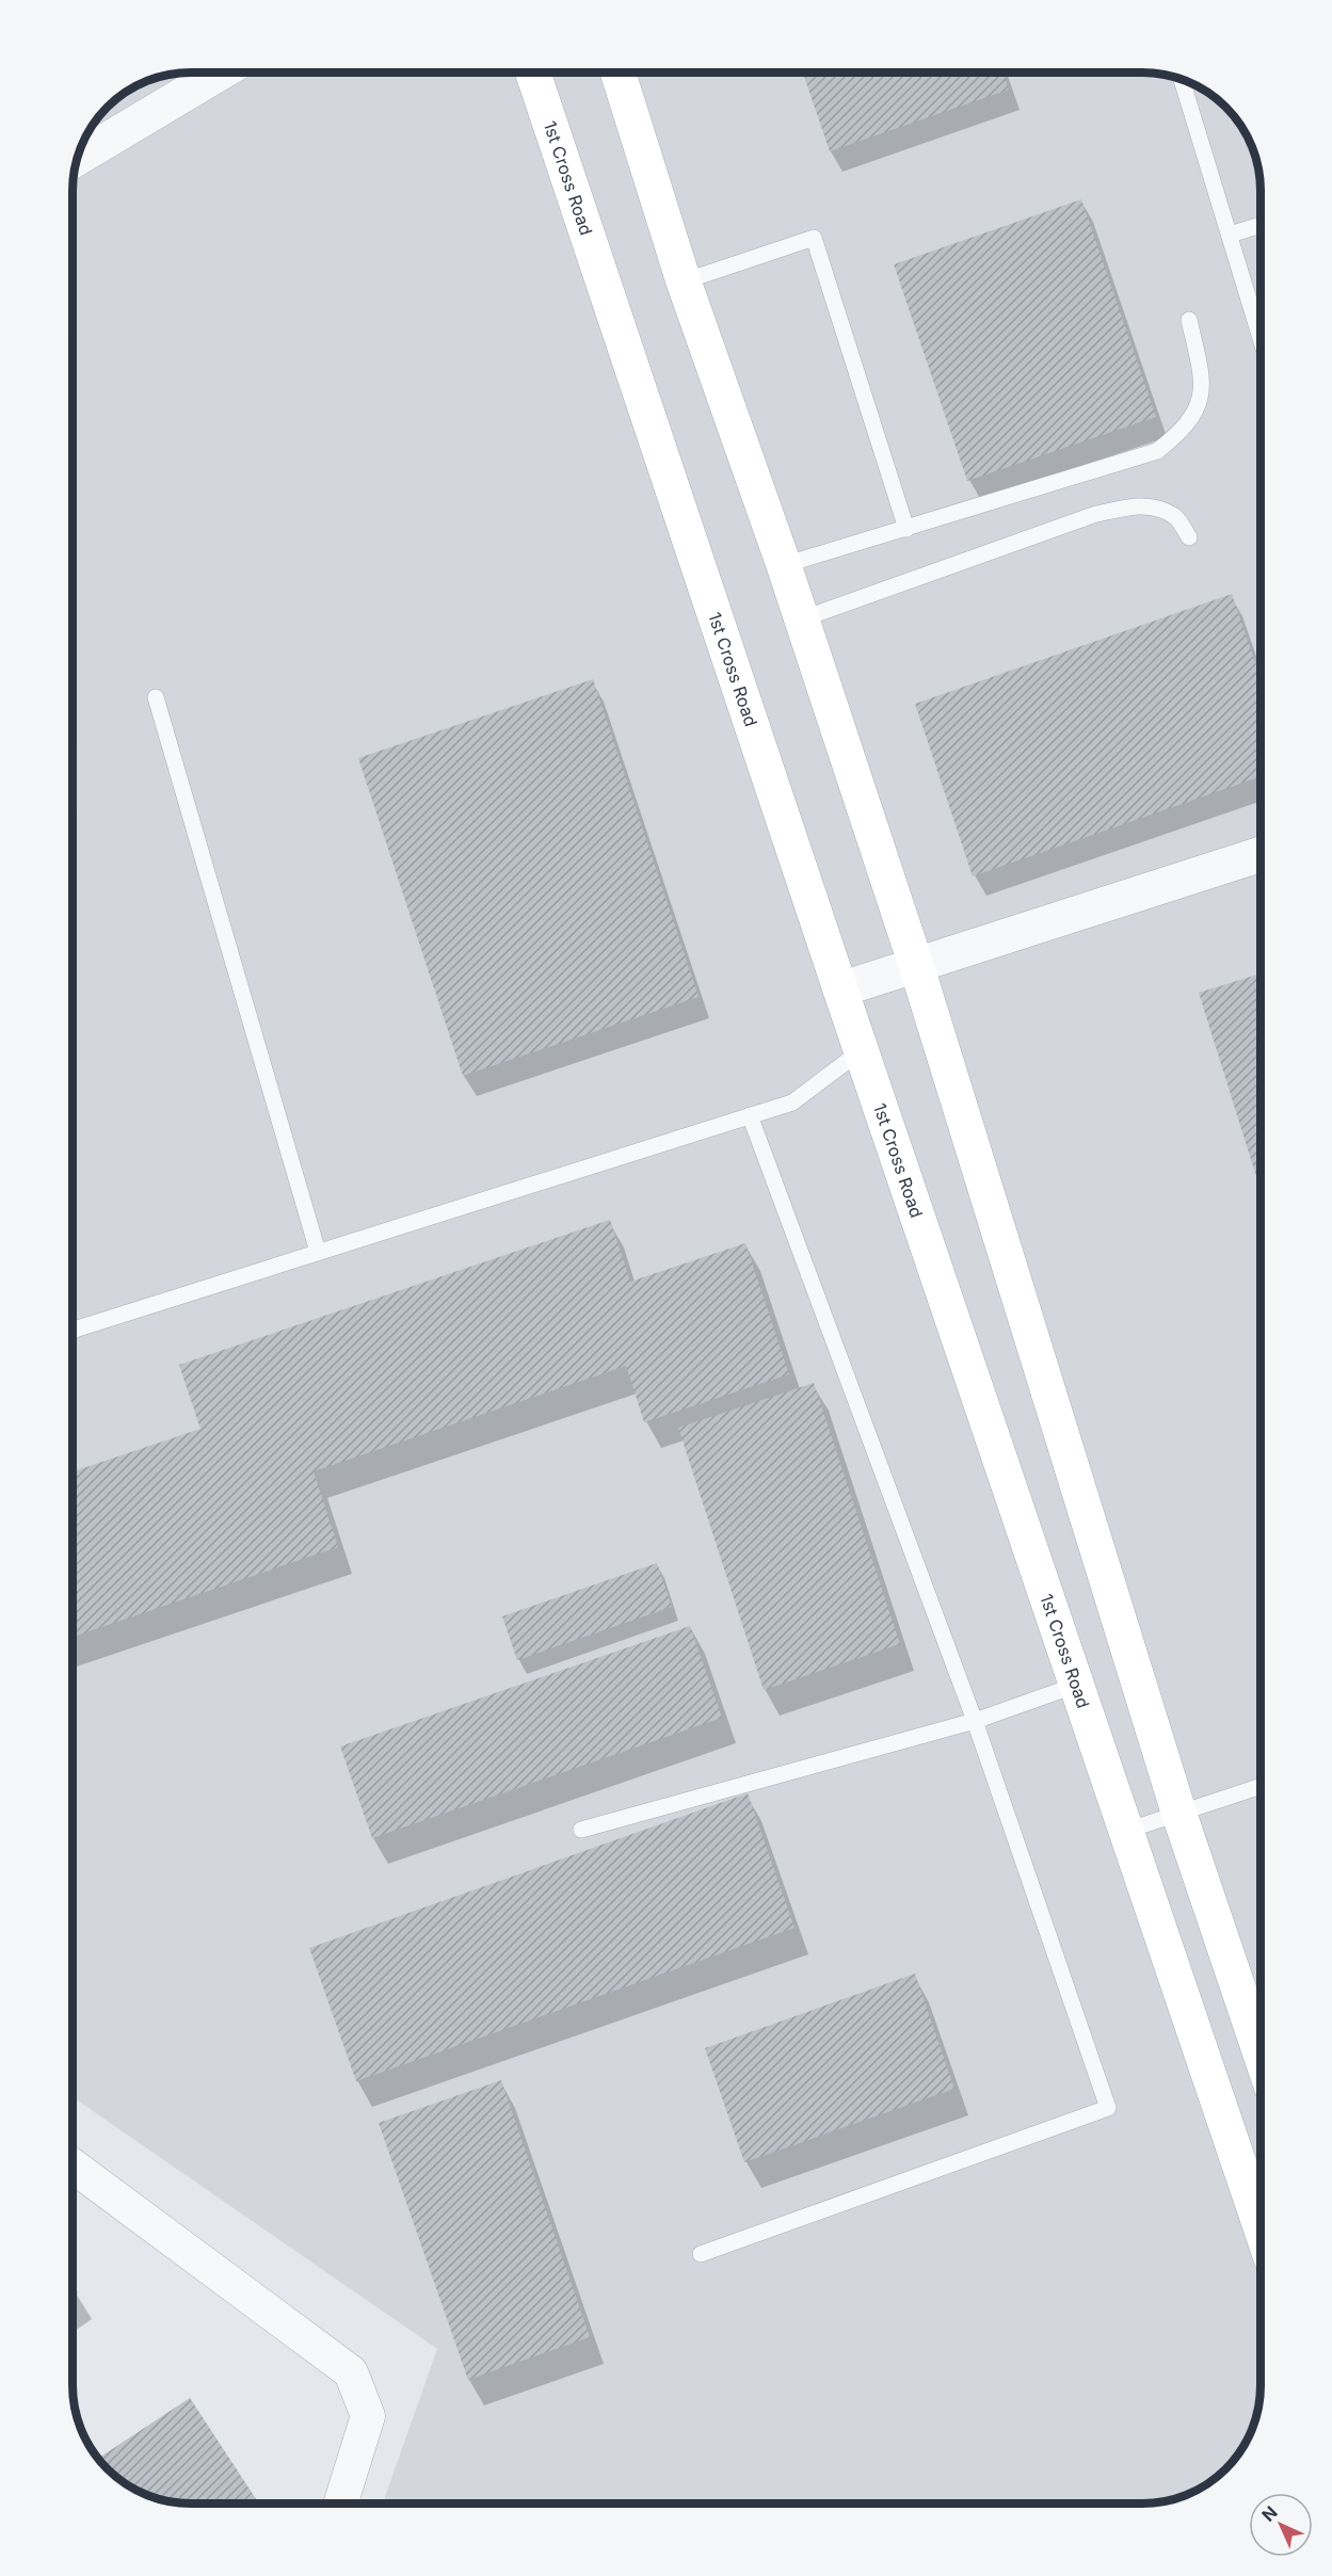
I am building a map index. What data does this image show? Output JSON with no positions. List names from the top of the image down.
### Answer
{
  "streets": {
    "main road": ["1st Cross Road"]
  },
  "north": "top left"
}
